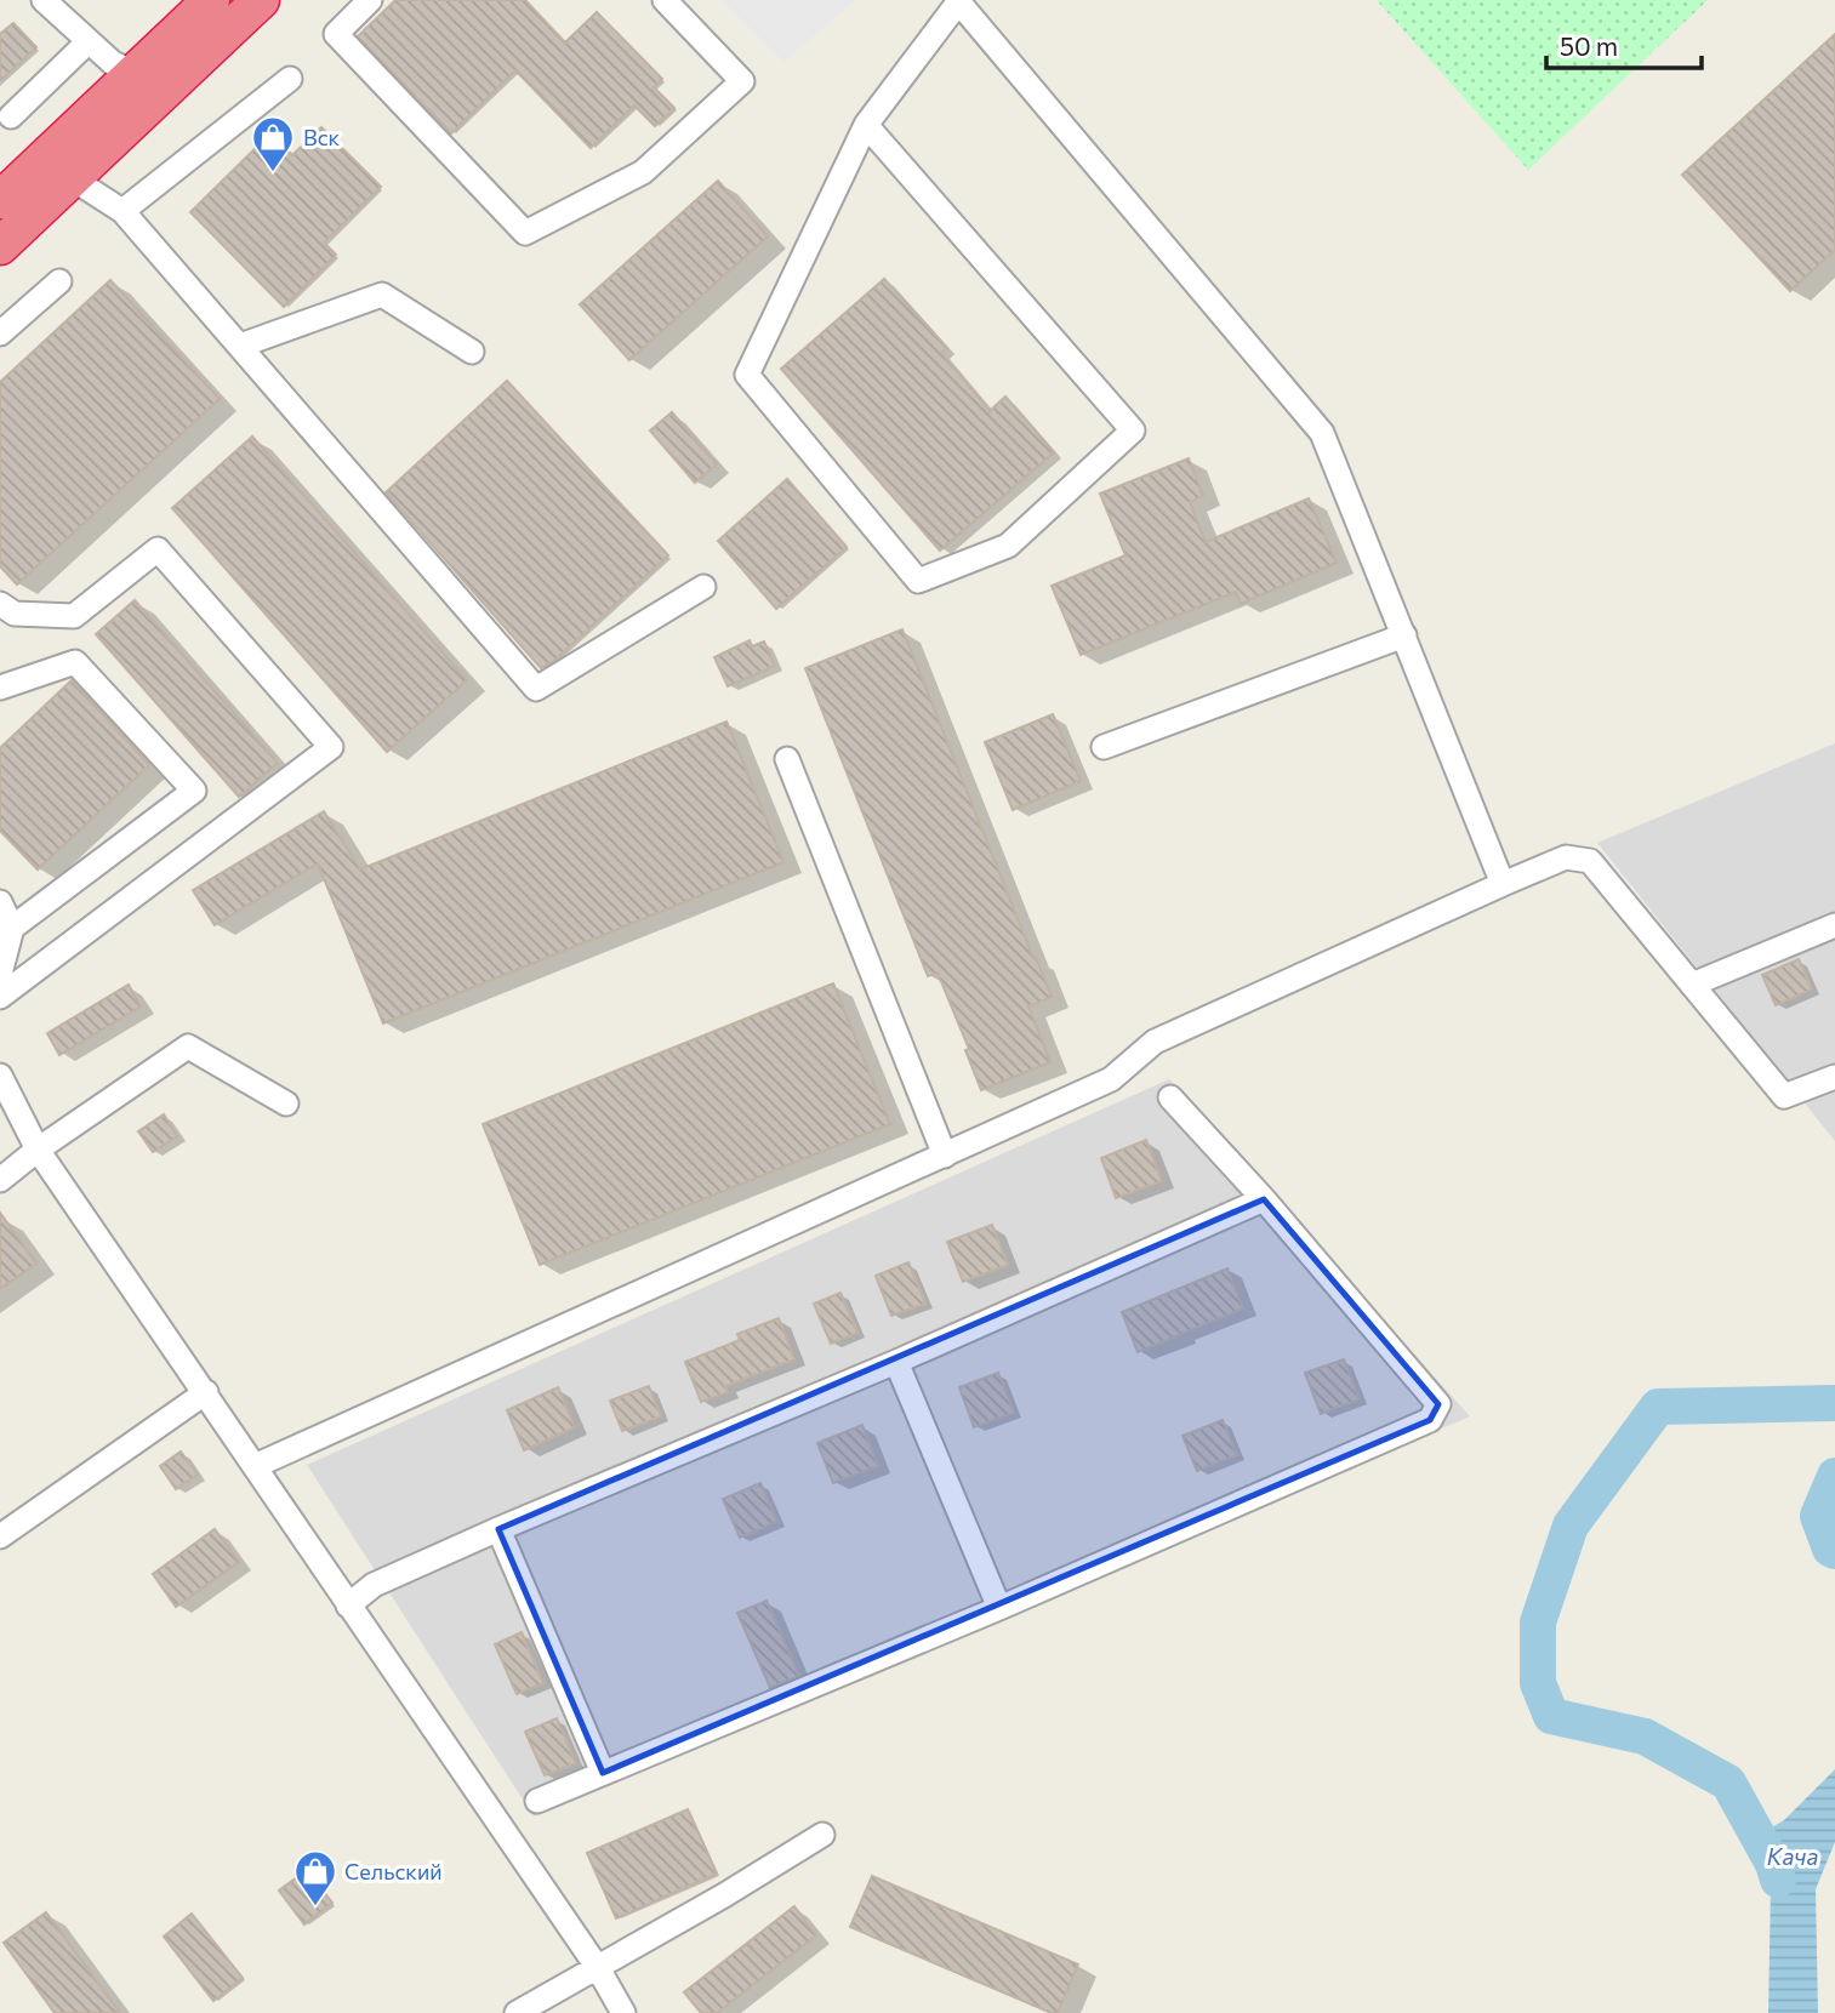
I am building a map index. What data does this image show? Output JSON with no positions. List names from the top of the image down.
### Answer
{
  "water": ["Кача"],
  "places": {
    "shop": ["Вск", "Сельский"]
  },
  "scale_bar": "50 m"
}
